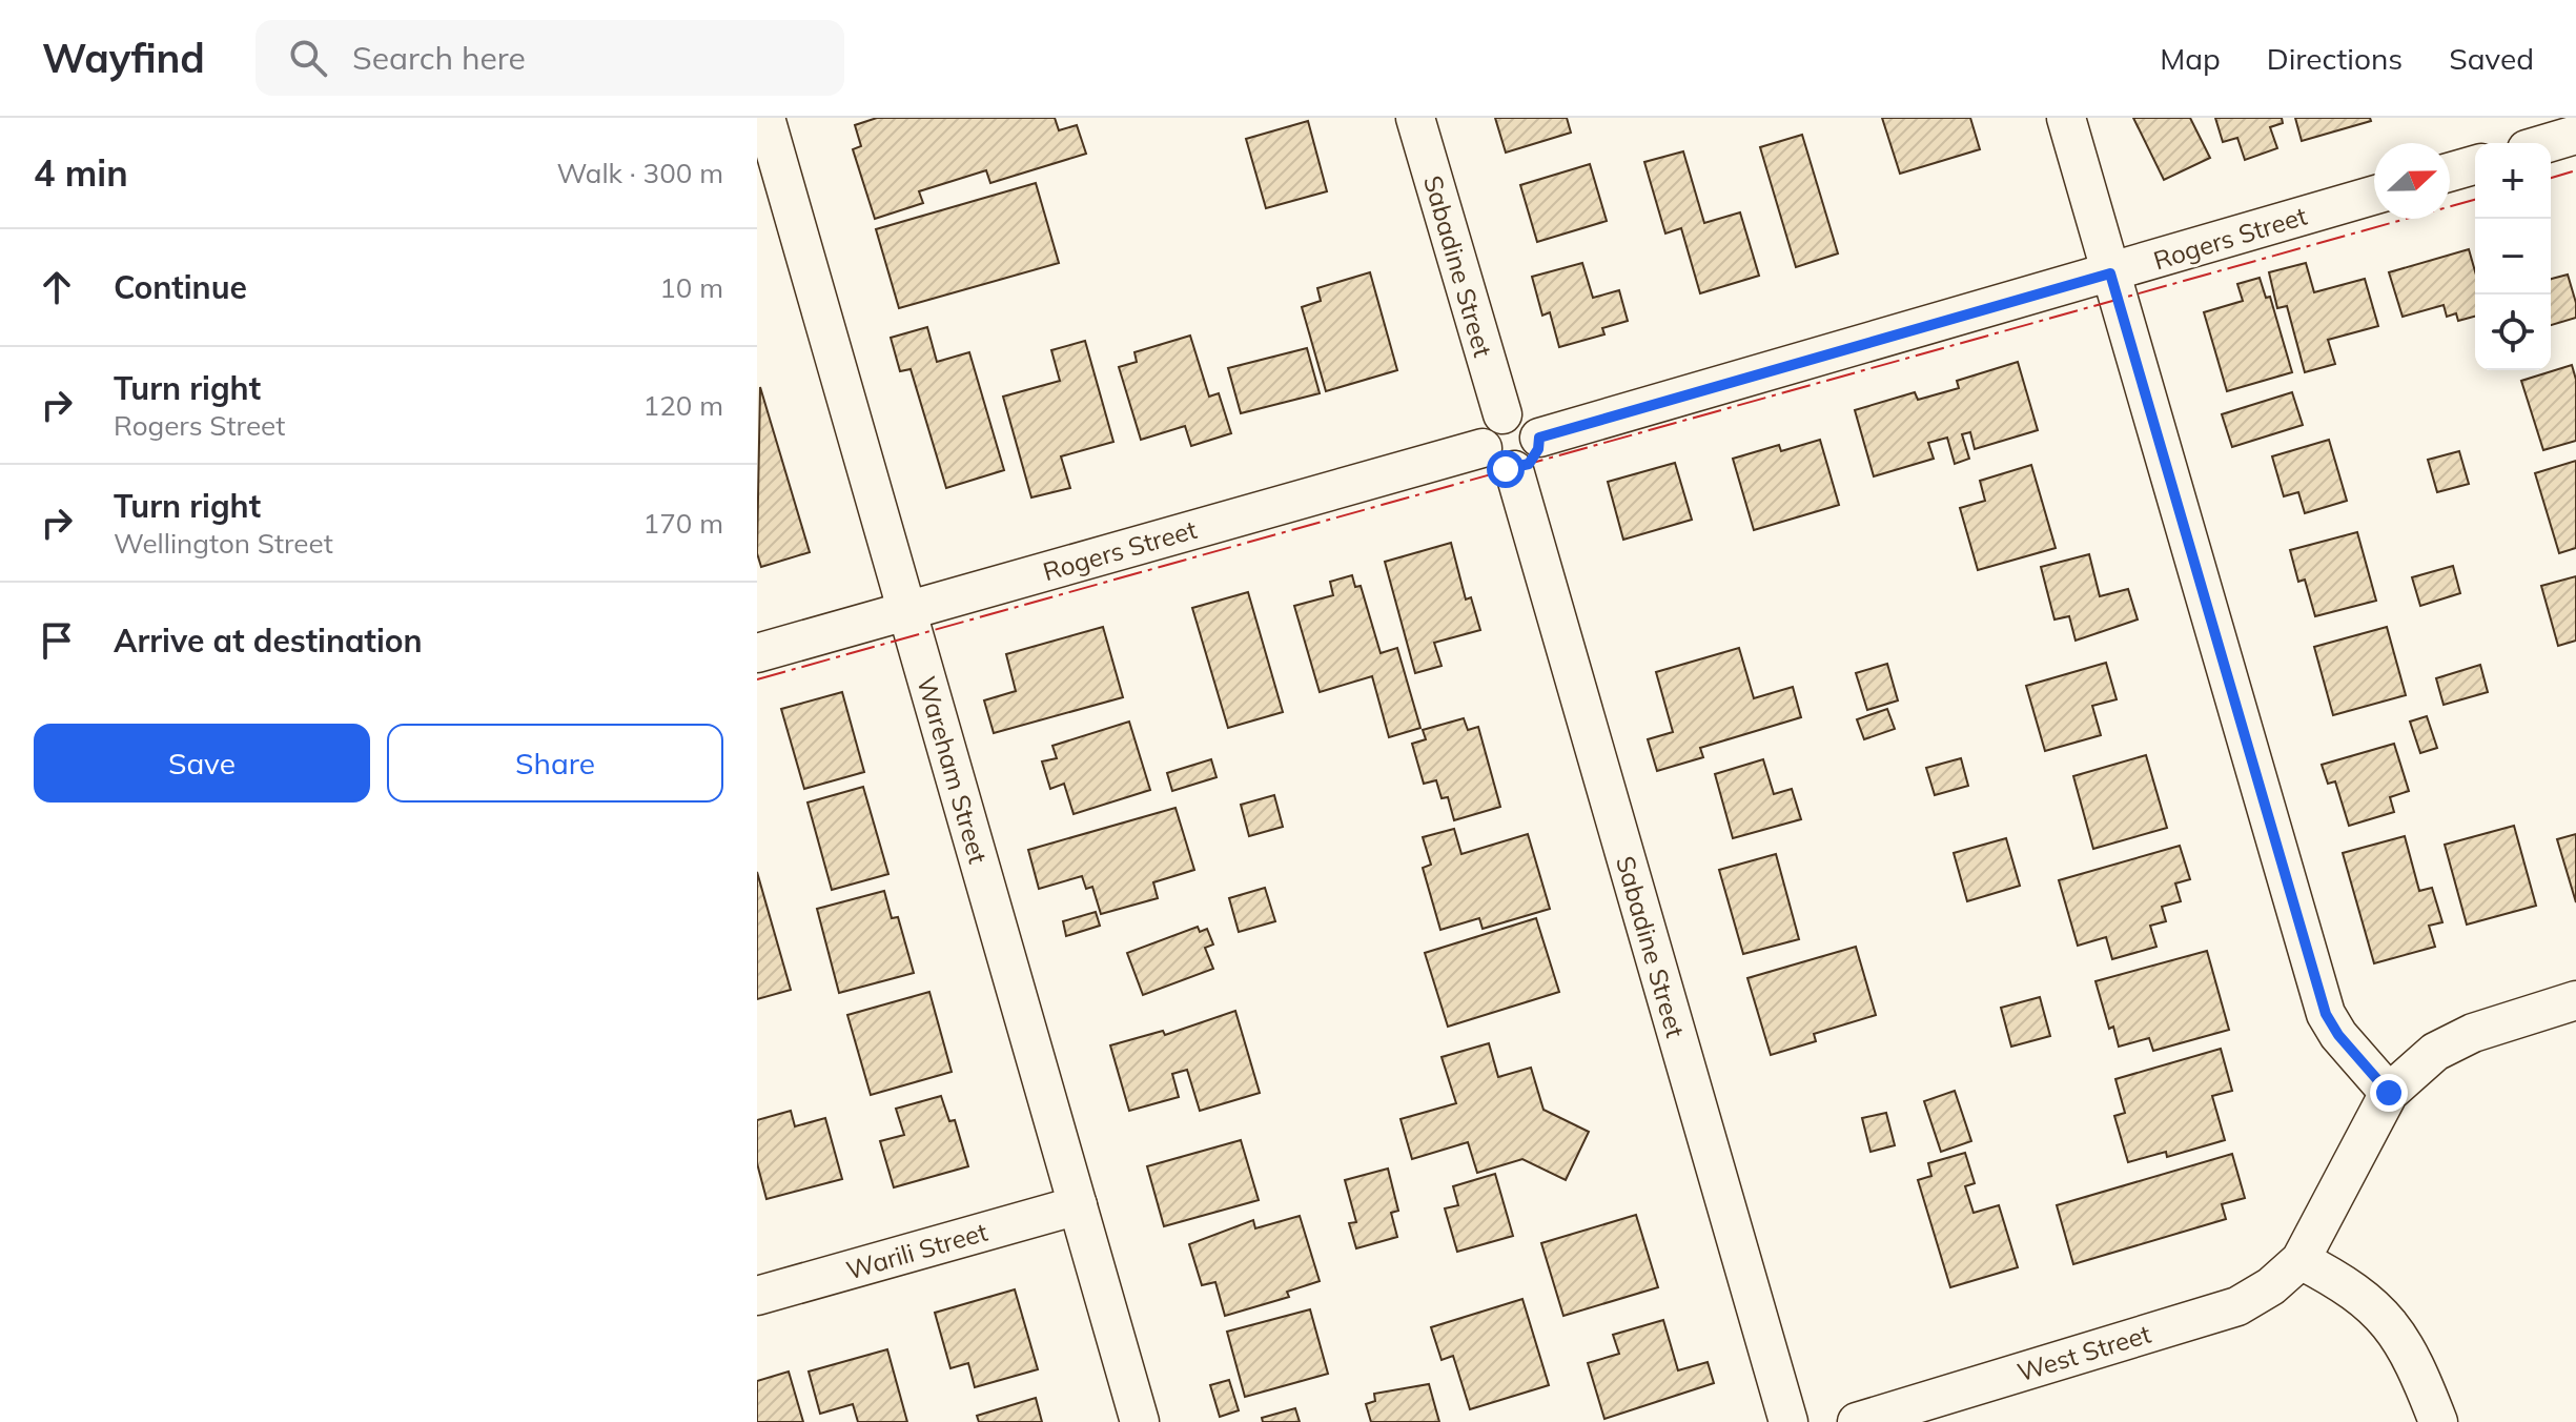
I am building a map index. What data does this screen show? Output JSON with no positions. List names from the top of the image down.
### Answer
{
  "streets": {
    "street": [
      "Rogers Street",
      "Sabadine Street",
      "Wareham Street",
      "Warili Street",
      "West Street"
    ]
  },
  "crossings": [
    ["Rogers Street", "Sabadine Street"],
    ["Rogers Street", "Wareham Street"],
    ["Wareham Street", "Warili Street"]
  ],
  "north": "right",
  "page": {
    "header": "Wayfind",
    "search": "Search here",
    "nav": ["Map", "Directions", "Saved"],
    "heading": ["4 min", "Walk · 300 m"],
    "map_buttons": ["+", "−"],
    "list": [
      ["Continue", "10 m"],
      ["Turn right", "Rogers Street", "120 m"],
      ["Turn right", "Wellington Street", "170 m"],
      "Arrive at destination"
    ],
    "buttons": ["Save", "Share"]
  }
}
